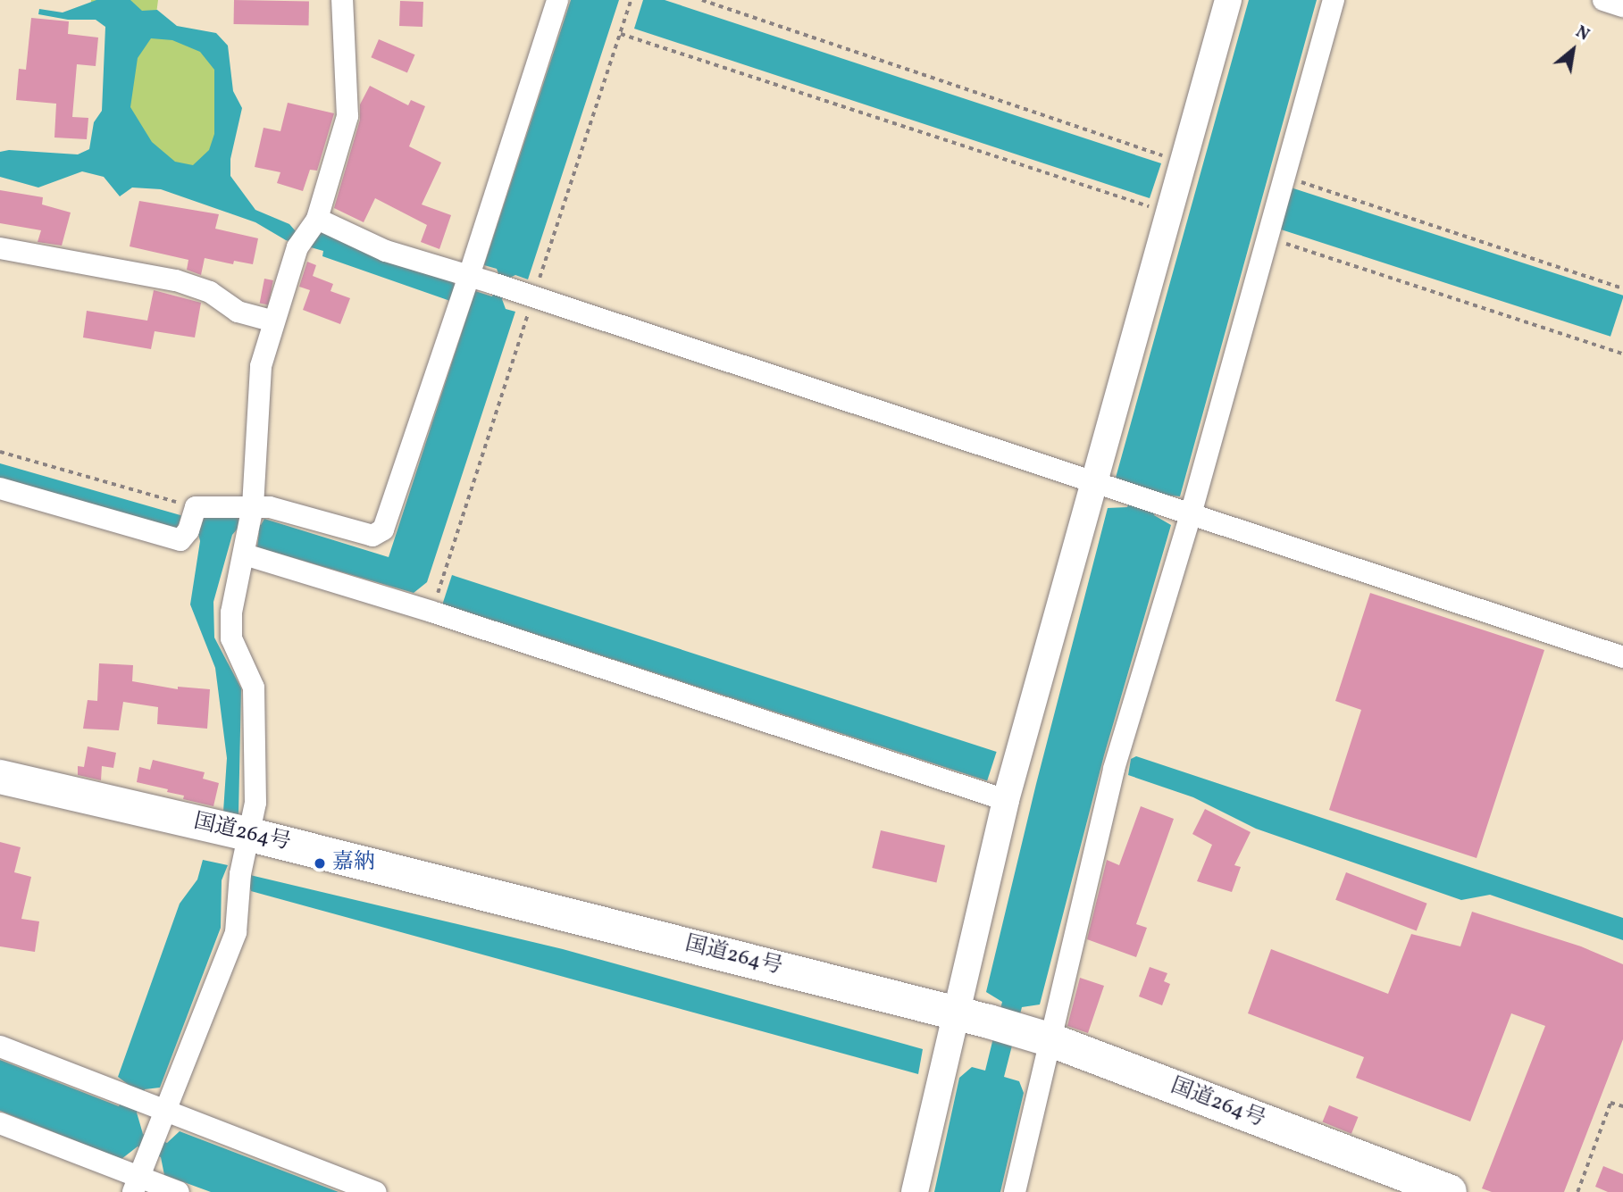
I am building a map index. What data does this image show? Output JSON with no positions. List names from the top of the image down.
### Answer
{
  "streets": {
    "highway": ["国道264号"]
  },
  "places": ["嘉納"],
  "north": "top right"
}
